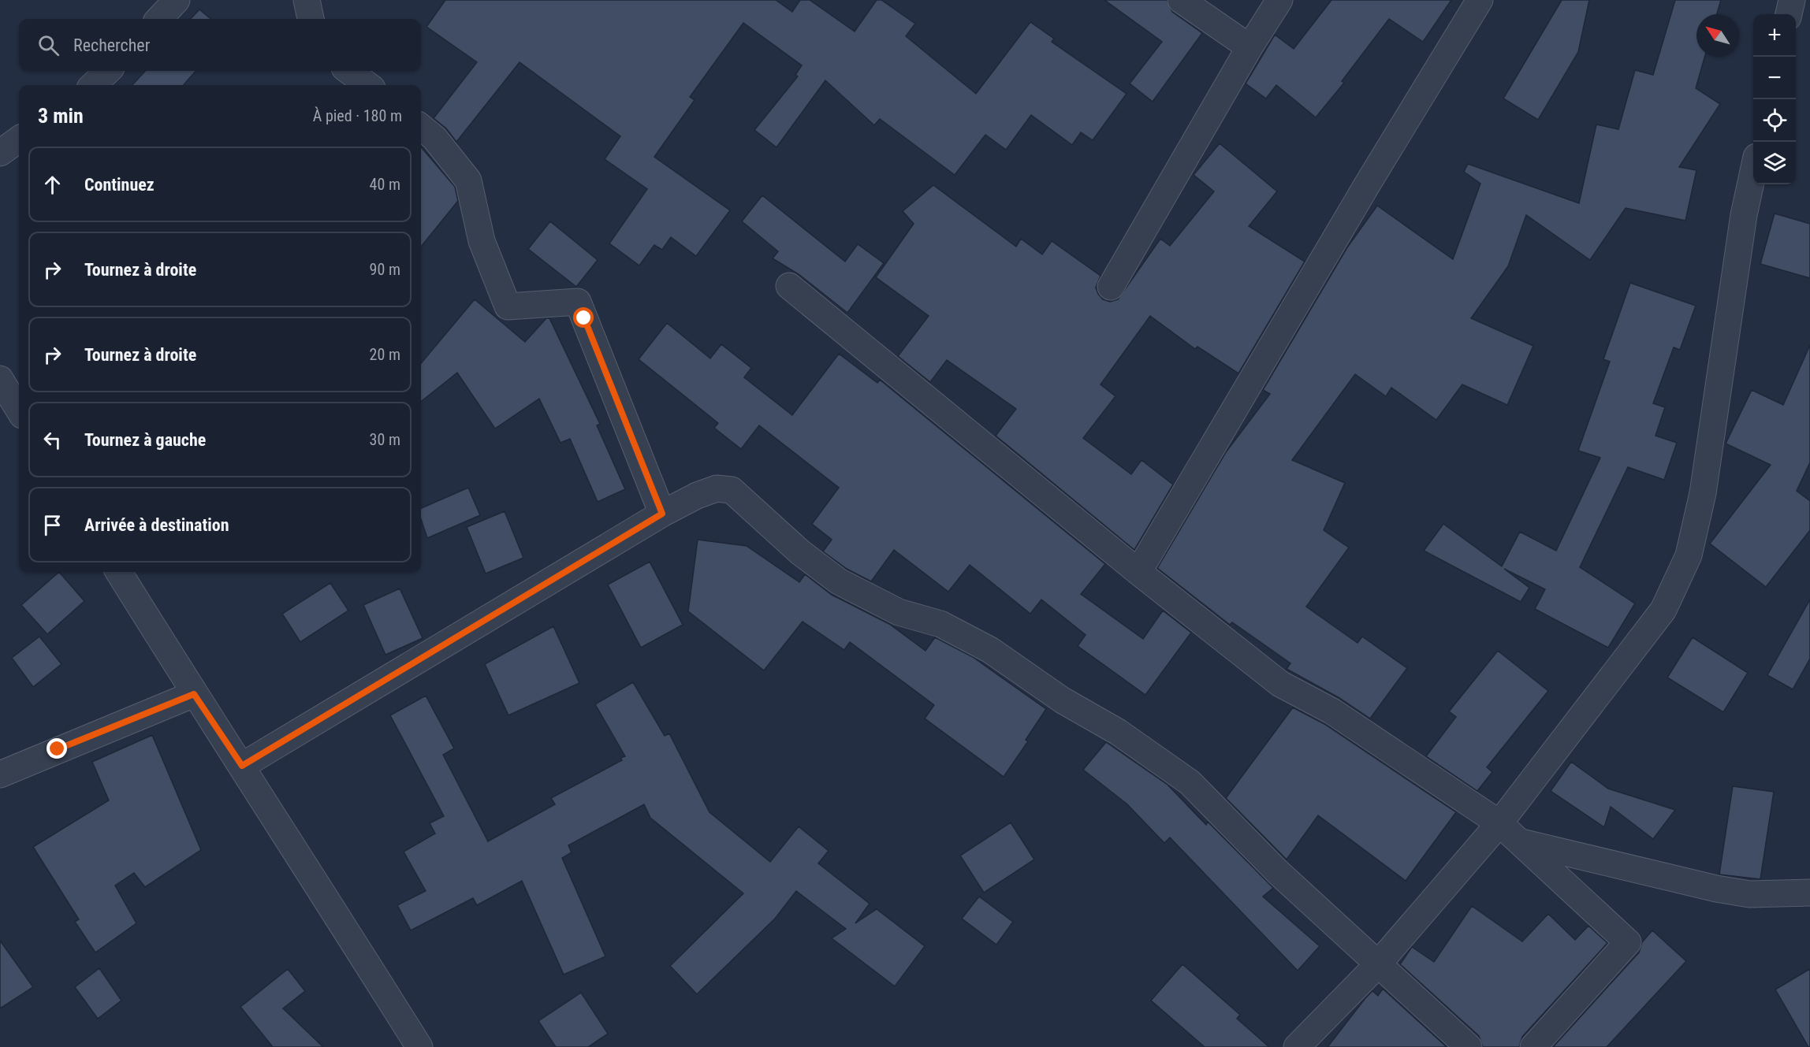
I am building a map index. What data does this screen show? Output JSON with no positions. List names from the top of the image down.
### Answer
{
  "north": "top left",
  "page": {
    "map_buttons": ["+", "−"],
    "search": "Rechercher",
    "heading": ["3 min", "À pied · 180 m"],
    "list": [
      ["Continuez", "40 m"],
      ["Tournez à droite", "90 m"],
      ["Tournez à droite", "20 m"],
      ["Tournez à gauche", "30 m"],
      "Arrivée à destination"
    ]
  }
}
